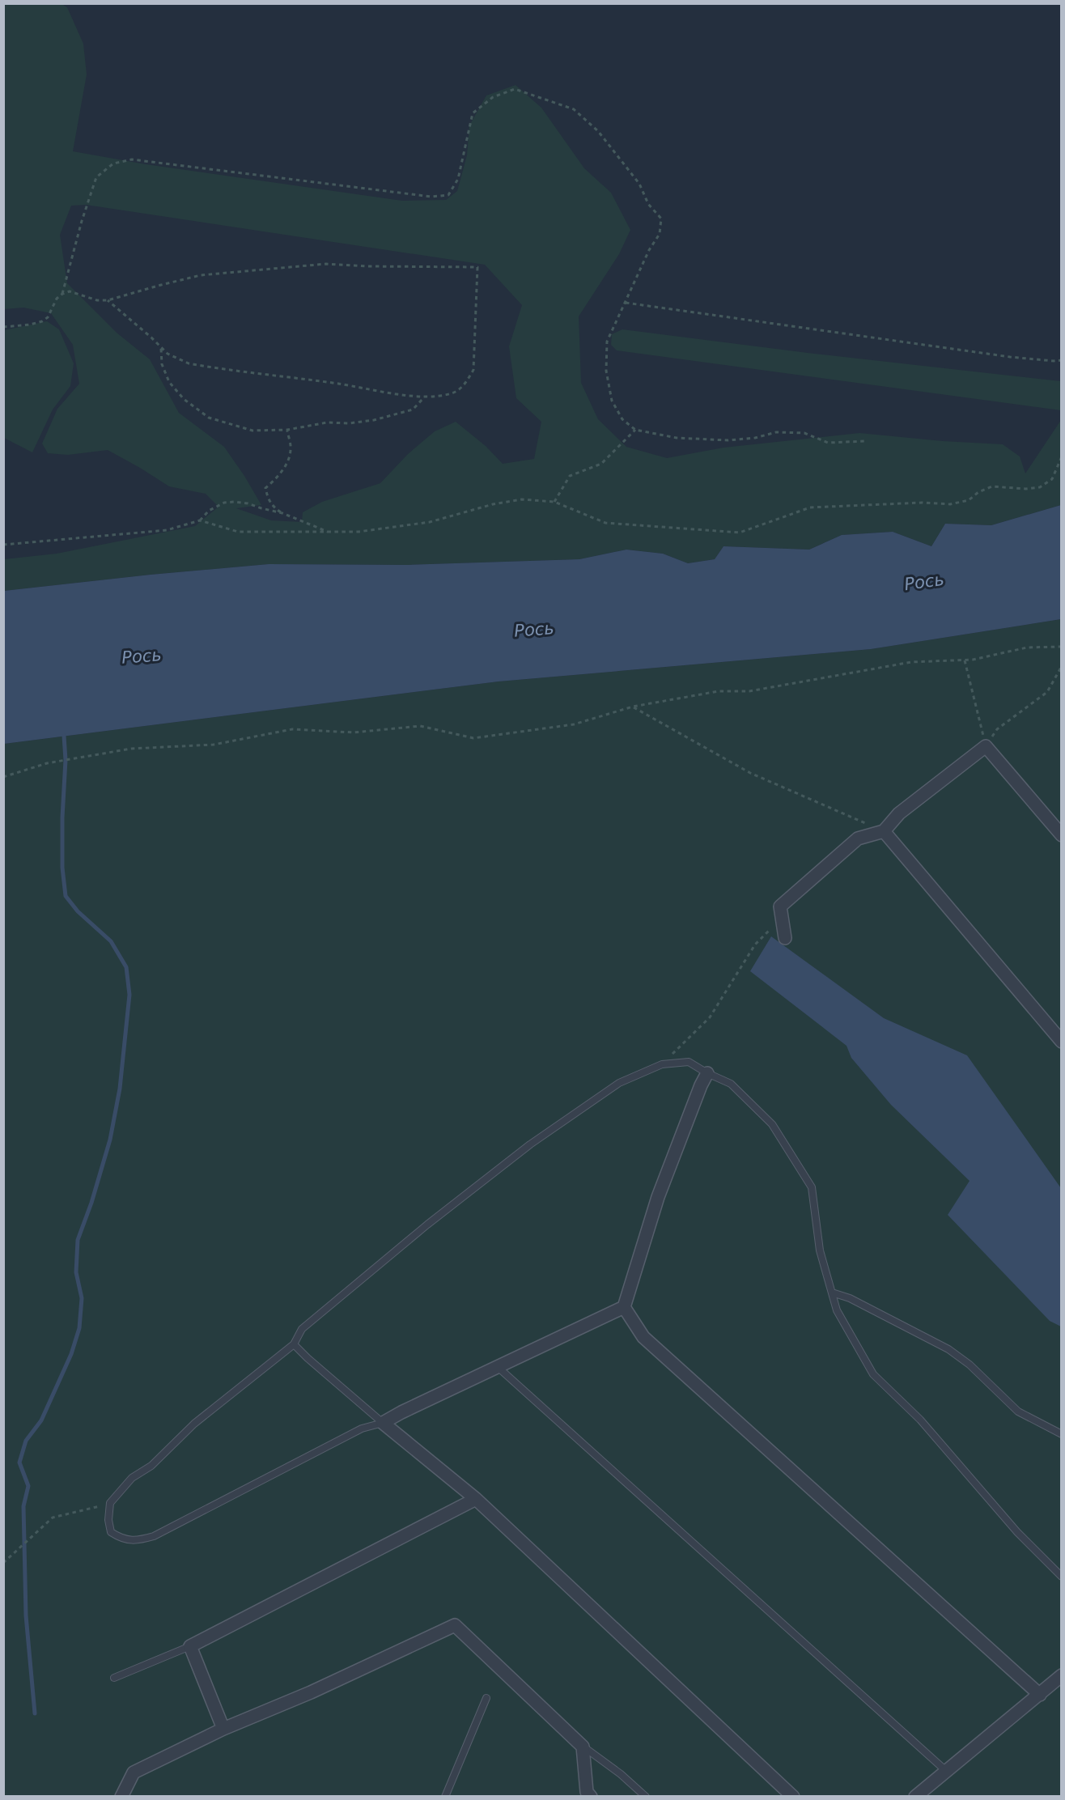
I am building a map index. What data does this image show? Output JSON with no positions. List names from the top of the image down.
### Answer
{
  "water": ["Рось"]
}
